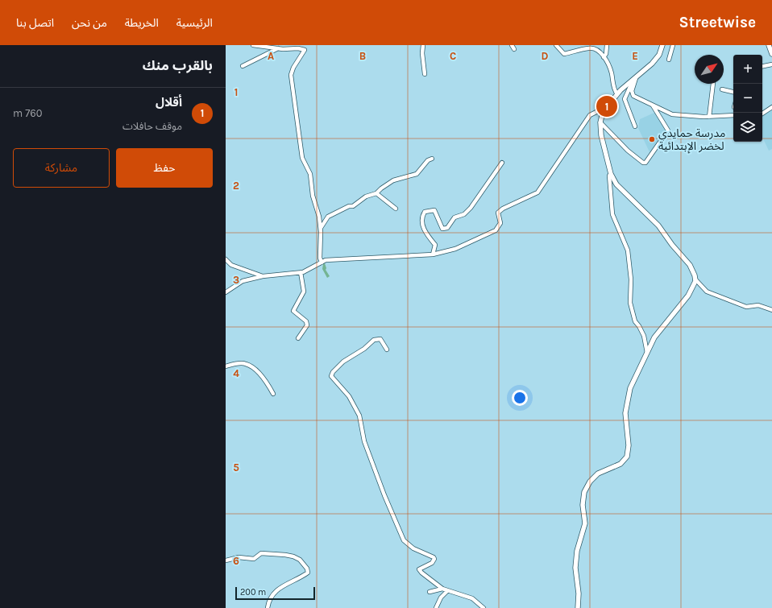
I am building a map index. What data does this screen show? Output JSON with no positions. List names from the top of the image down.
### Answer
{
  "places": ["مدرسة حمايدي لخضر الإبتدائية"],
  "scale_bar": "200 m",
  "north": "top right",
  "page": {
    "header": "Streetwise",
    "nav": [
      "الرئيسية",
      "الخريطة",
      "من نحن",
      "اتصل بنا"
    ],
    "heading": "بالقرب منك",
    "map_buttons": ["+", "−"],
    "list": [
      {
        "mark": "1",
        "name": "أقلال",
        "note": "موقف حافلات",
        "value": "760 m"
      }
    ],
    "pins": "1",
    "buttons": ["حفظ", "مشاركة"],
    "scale": "200 m"
  },
  "grid": {
    "columns": [
      "A",
      "B",
      "C",
      "D",
      "E"
    ],
    "rows": [
      "1",
      "2",
      "3",
      "4",
      "5",
      "6"
    ]
  }
}
